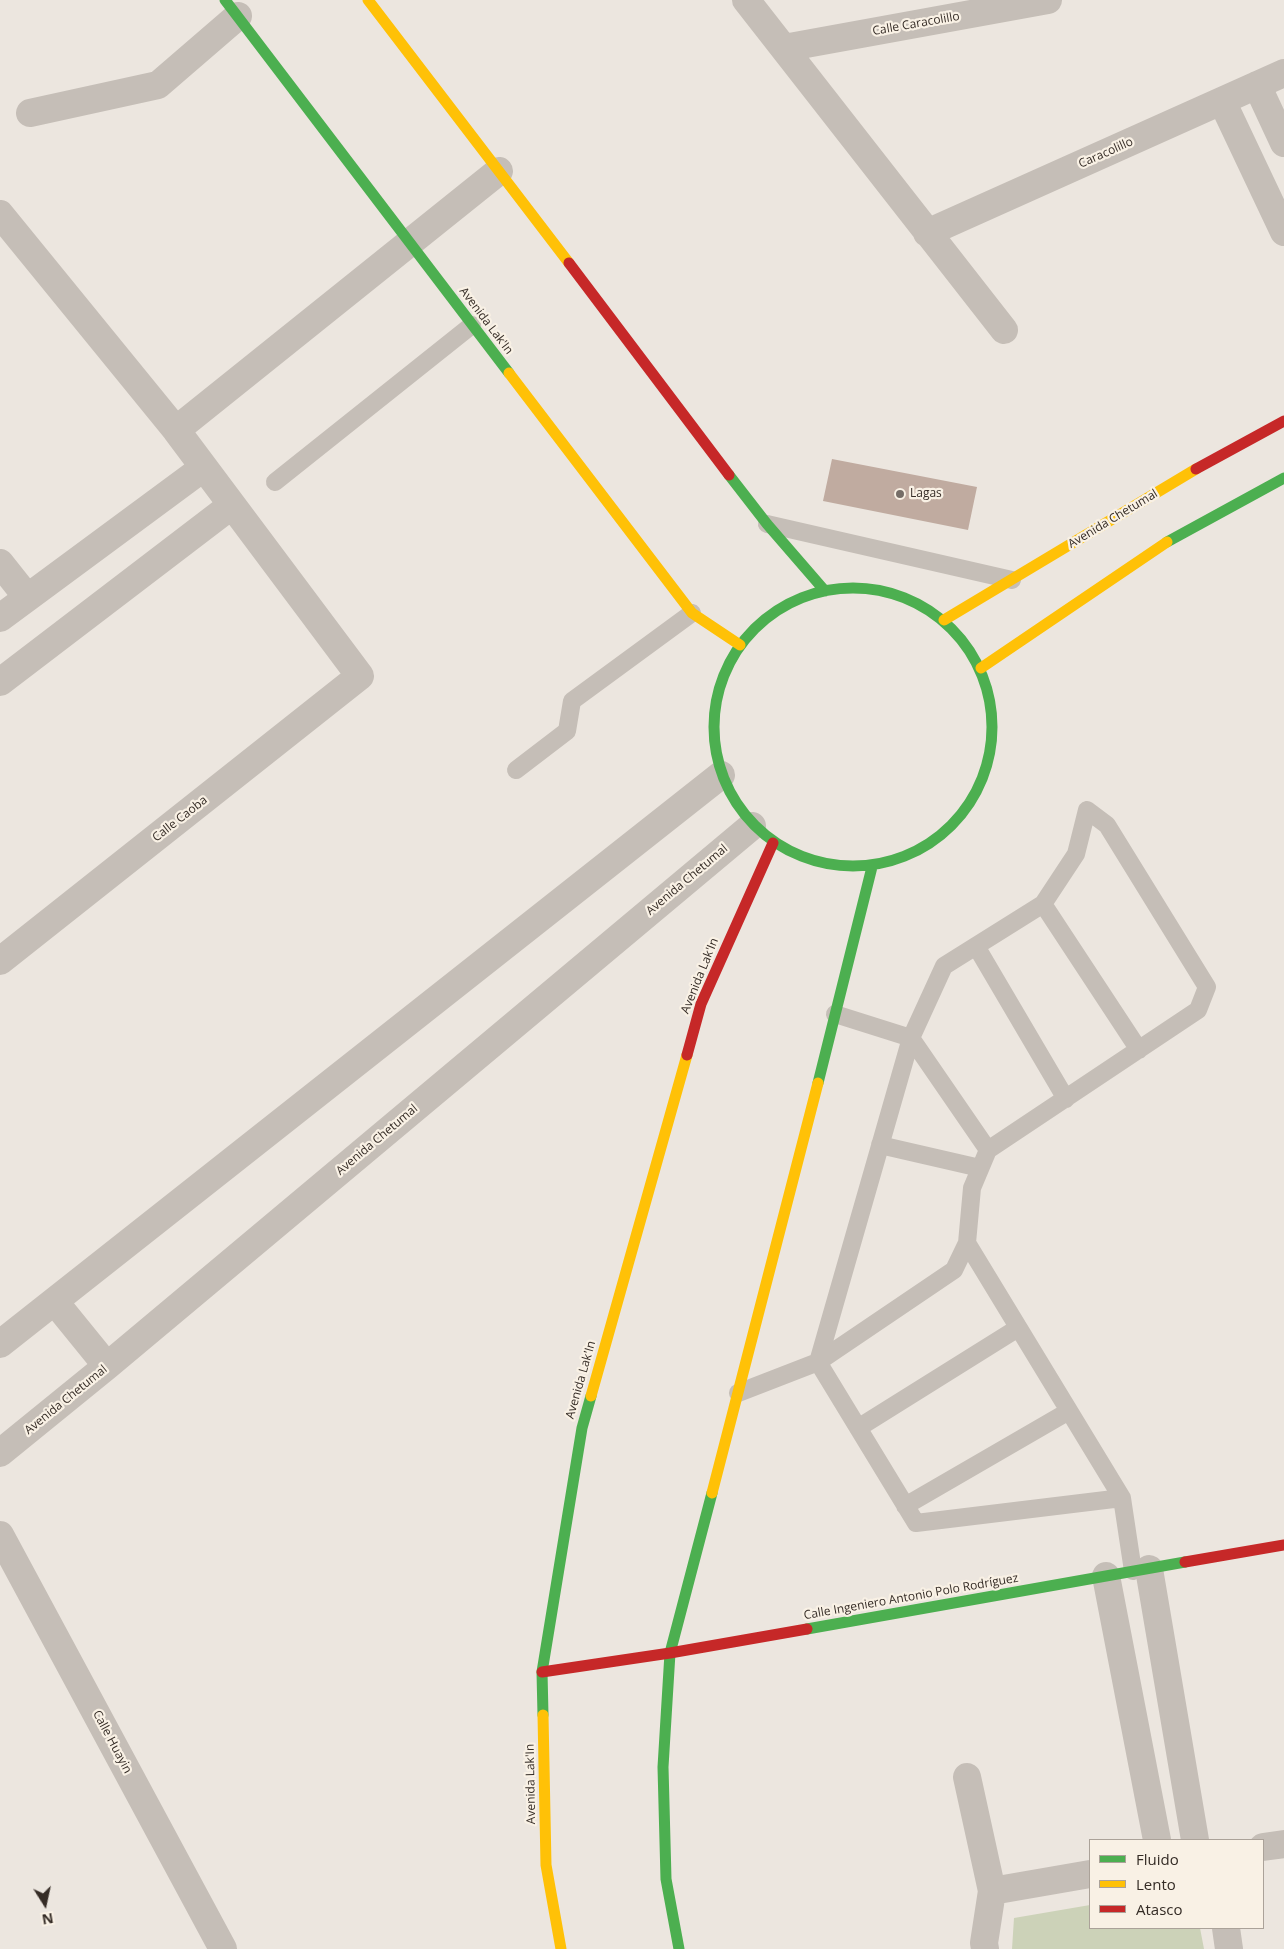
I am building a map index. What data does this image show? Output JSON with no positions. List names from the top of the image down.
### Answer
{
  "streets": {
    "main road": ["Avenida Lak'In", "Avenida Chetumal", "Calle Ingeniero Antonio Polo Rodríguez"],
    "street": [
      "Calle Caracolillo",
      "Caracolillo",
      "Calle Caoba",
      "Calle Huayin"
    ]
  },
  "crossings": [
    ["Avenida Lak'In", "Calle Ingeniero Antonio Polo Rodríguez"]
  ],
  "places": ["Lagas"],
  "legend": ["Fluido", "Lento", "Atasco"],
  "north": "bottom"
}
